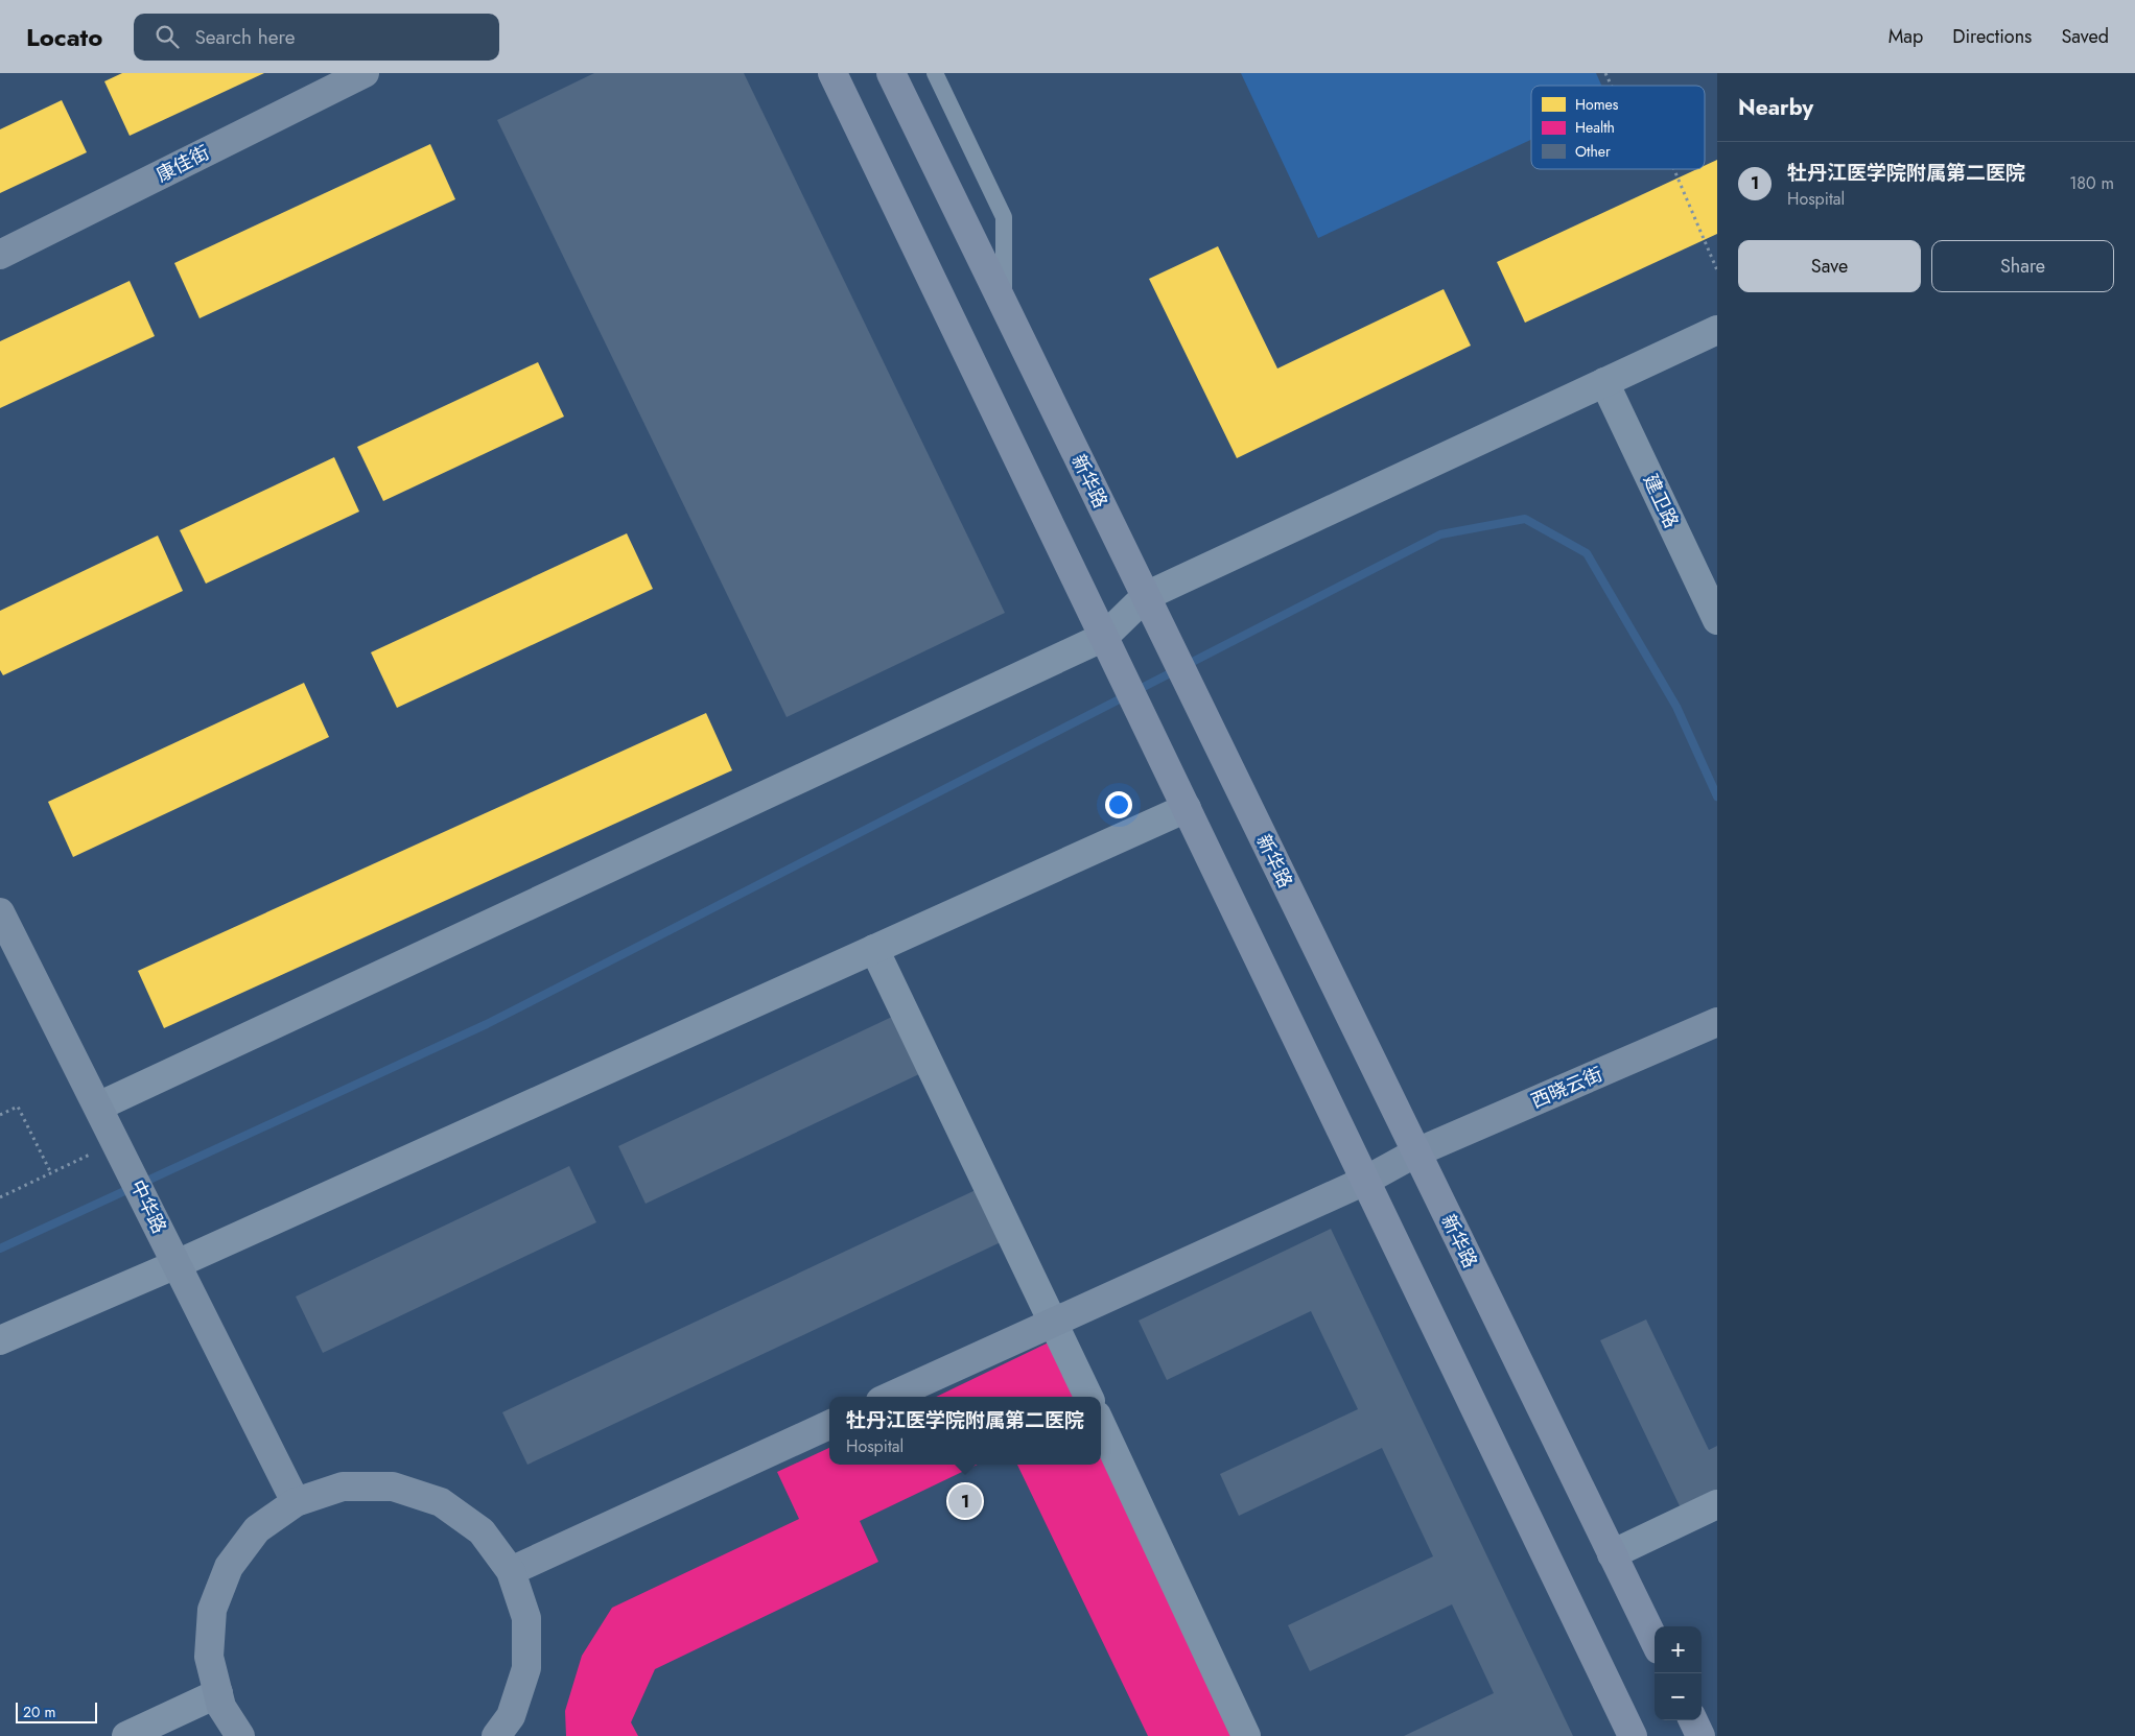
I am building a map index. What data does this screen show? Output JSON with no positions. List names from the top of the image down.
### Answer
{
  "streets": {
    "main road": ["新华路"],
    "street": [
      "康佳街",
      "建卫路",
      "西晓云街",
      "中华路"
    ]
  },
  "crossings": [
    ["新华路", "西晓云街"]
  ],
  "legend": ["Homes", "Health", "Other"],
  "scale_bar": "20 m",
  "page": {
    "header": "Locato",
    "search": "Search here",
    "nav": ["Map", "Directions", "Saved"],
    "heading": "Nearby",
    "list": [
      {
        "mark": "1",
        "name": "牡丹江医学院附属第二医院",
        "note": "Hospital",
        "value": "180 m"
      }
    ],
    "buttons": ["Save", "Share"],
    "popup": ["牡丹江医学院附属第二医院", "Hospital"],
    "pins": "1",
    "map_buttons": ["+", "−"],
    "scale": "20 m"
  }
}
